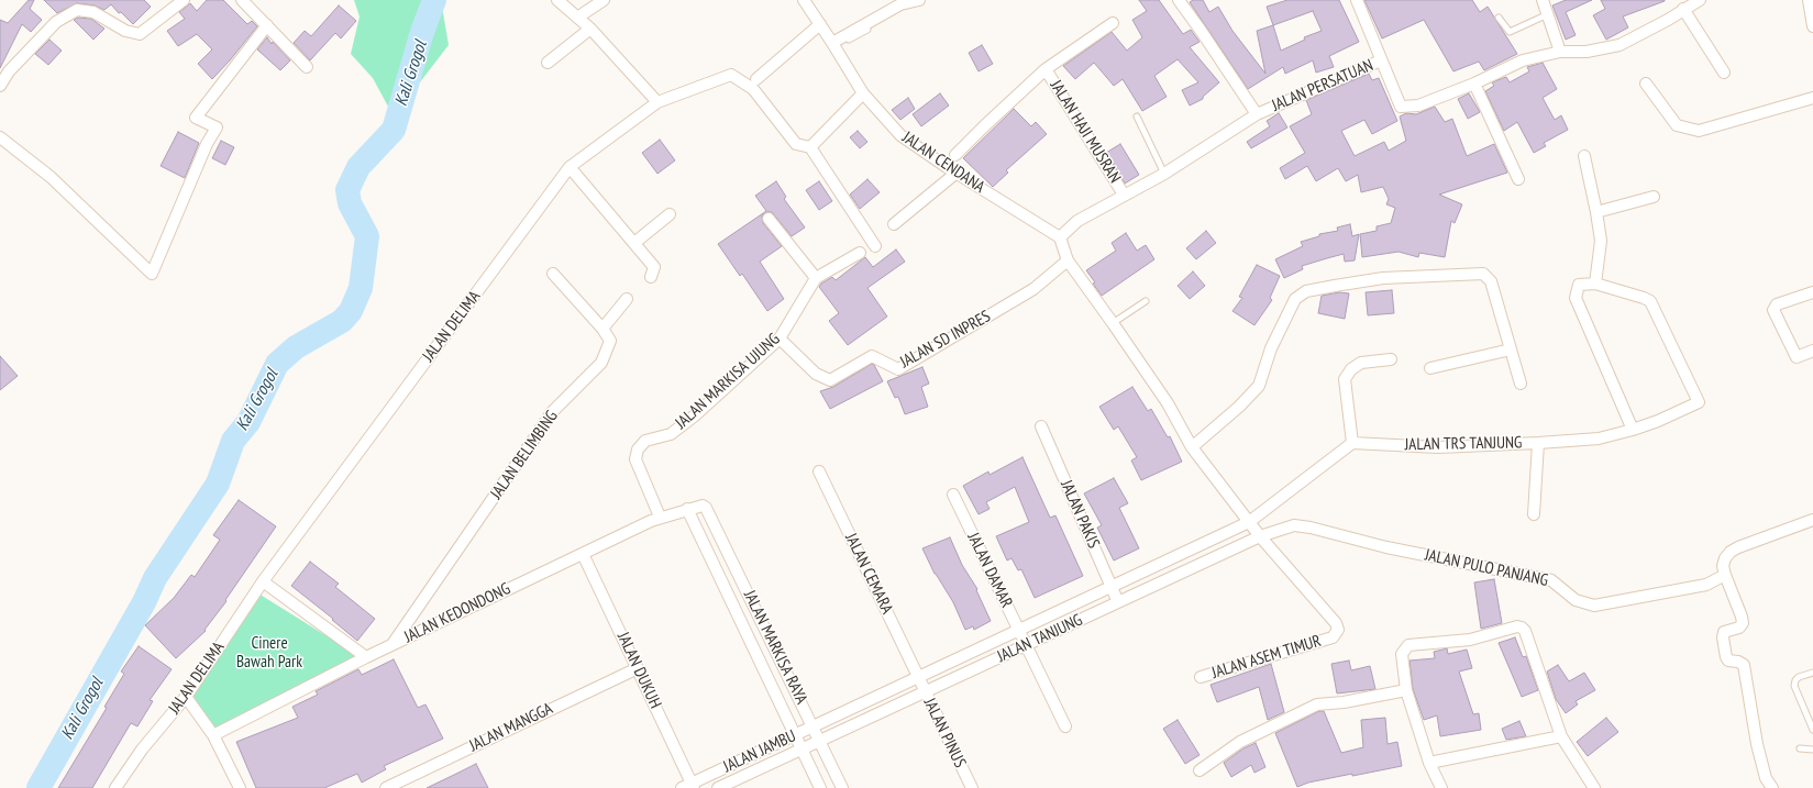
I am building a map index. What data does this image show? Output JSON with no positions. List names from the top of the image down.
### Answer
{
  "streets": {
    "street": [
      "JALAN PERSATUAN",
      "JALAN HAJI MUSRAN",
      "JALAN CENDANA",
      "JALAN DELIMA",
      "JALAN SD INPRES",
      "JALAN MARKISA UJUNG",
      "JALAN TRS TANJUNG",
      "JALAN BELIMBING",
      "JALAN PAKIS",
      "JALAN PULO PANJANG",
      "JALAN DAMAR",
      "JALAN CEMARA",
      "JALAN KEDONDONG",
      "JALAN TANJUNG",
      "JALAN MARKISA RAYA",
      "JALAN ASEM TIMUR",
      "JALAN DUKUH",
      "JALAN MANGGA",
      "JALAN PINUS",
      "JALAN JAMBU"
    ]
  },
  "crossings": [
    ["JALAN PERSATUAN", "JALAN HAJI MUSRAN"],
    ["JALAN PERSATUAN", "JALAN CENDANA"],
    ["JALAN SD INPRES", "JALAN MARKISA UJUNG"],
    ["JALAN MARKISA UJUNG", "JALAN KEDONDONG"],
    ["JALAN BELIMBING", "JALAN KEDONDONG"],
    ["JALAN PAKIS", "JALAN TANJUNG"],
    ["JALAN PULO PANJANG", "JALAN TANJUNG"],
    ["JALAN PULO PANJANG", "JALAN ASEM TIMUR"],
    ["JALAN DAMAR", "JALAN TANJUNG"],
    ["JALAN CEMARA", "JALAN TANJUNG"],
    ["JALAN CEMARA", "JALAN PINUS"],
    ["JALAN KEDONDONG", "JALAN MARKISA RAYA"],
    ["JALAN KEDONDONG", "JALAN DUKUH"],
    ["JALAN TANJUNG", "JALAN MARKISA RAYA"],
    ["JALAN TANJUNG", "JALAN ASEM TIMUR"],
    ["JALAN TANJUNG", "JALAN PINUS"],
    ["JALAN TANJUNG", "JALAN JAMBU"],
    ["JALAN MARKISA RAYA", "JALAN JAMBU"],
    ["JALAN DUKUH", "JALAN MANGGA"],
    ["JALAN DUKUH", "JALAN JAMBU"]
  ],
  "water": ["Kali Grogol"],
  "parks": ["Cinere Bawah Park"]
}
